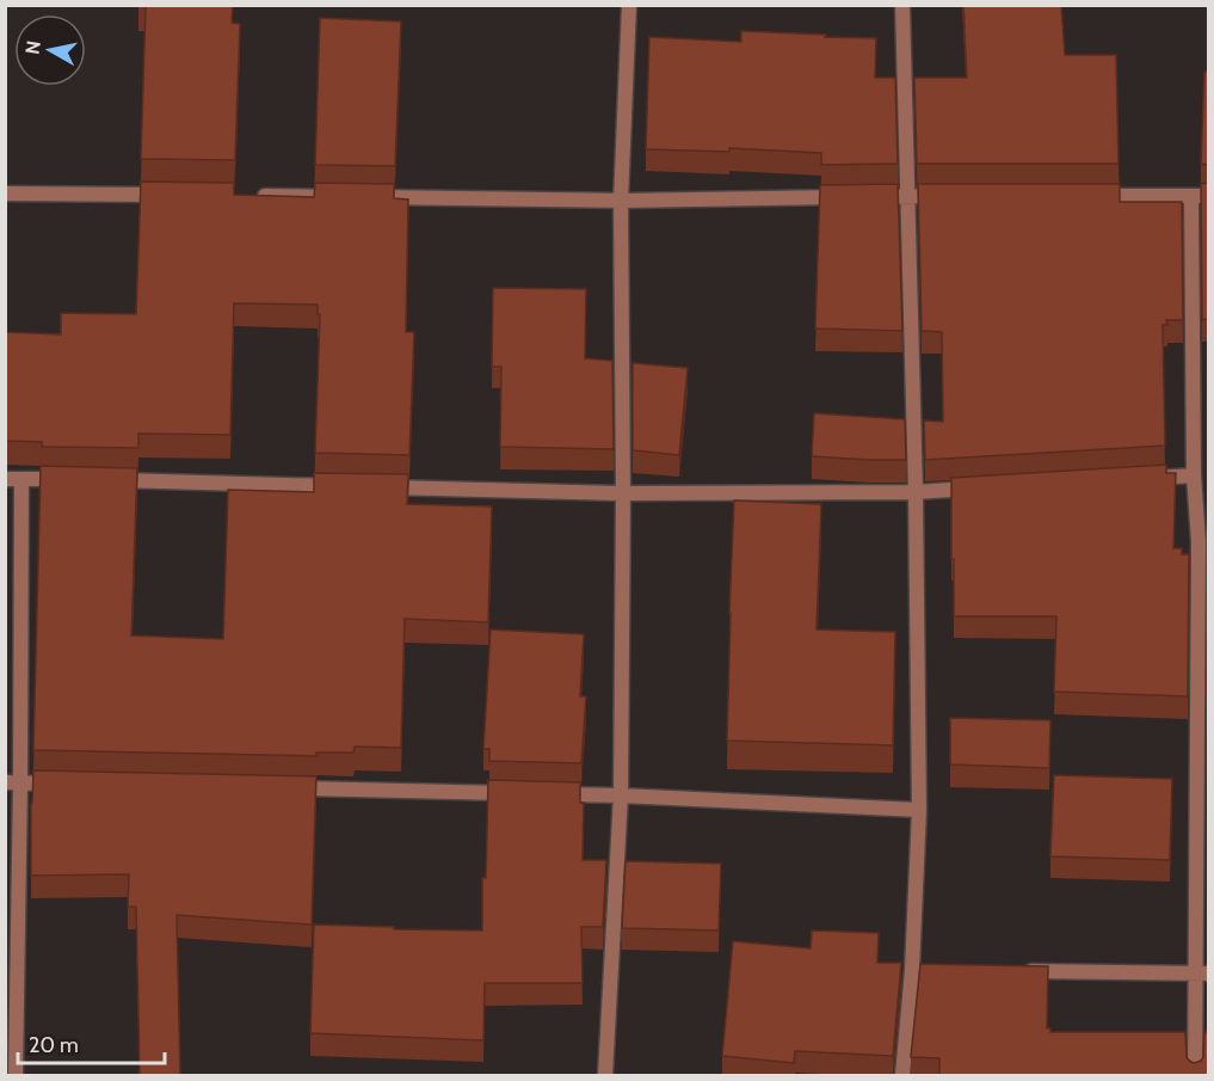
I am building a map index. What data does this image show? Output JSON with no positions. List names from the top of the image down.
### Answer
{
  "scale_bar": "20 m",
  "north": "left"
}
